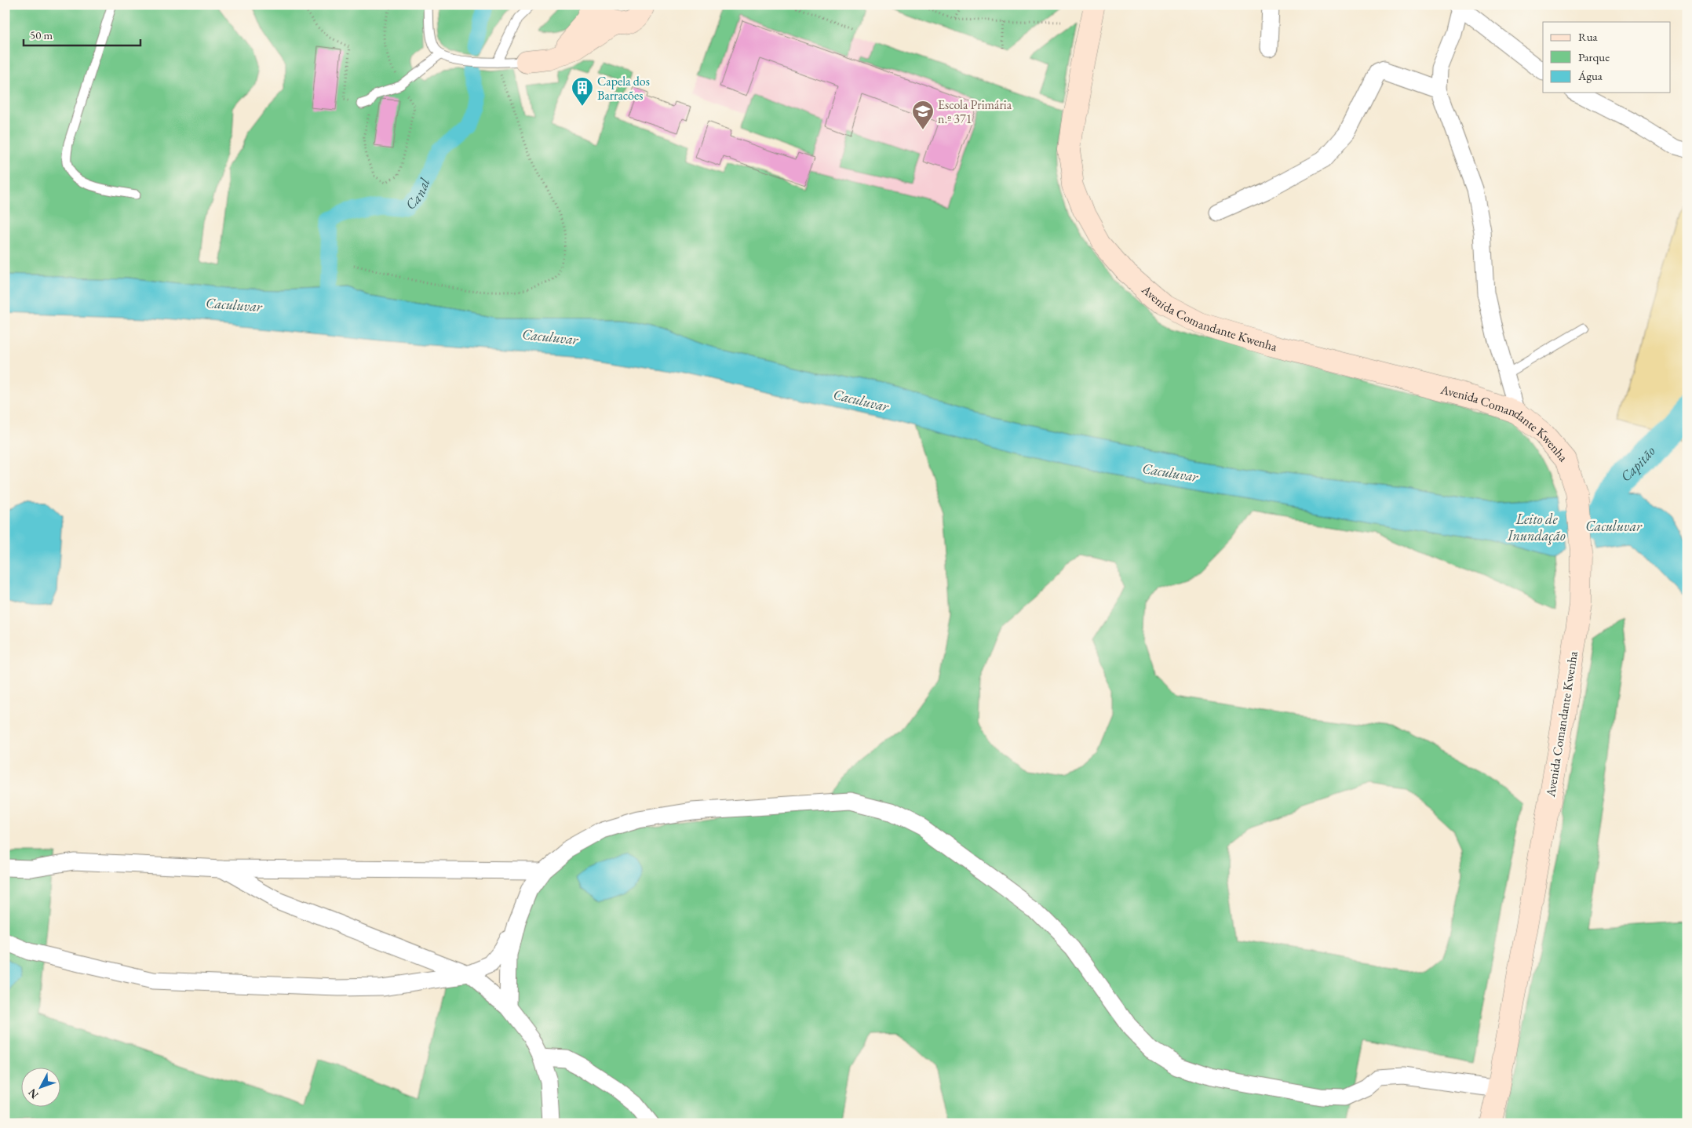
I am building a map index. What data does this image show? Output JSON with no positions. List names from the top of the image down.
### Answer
{
  "streets": {
    "main road": ["Avenida Comandante Kwenha"]
  },
  "water": [
    "Canal",
    "Caculuvar",
    "Capitão",
    "Leito de Inundação"
  ],
  "places": {
    "building": ["Capela dos Barracões"],
    "school or university": ["Escola Primária n.º 371"]
  },
  "legend": ["Rua", "Parque", "Água"],
  "scale_bar": "50 m",
  "north": "bottom left"
}
